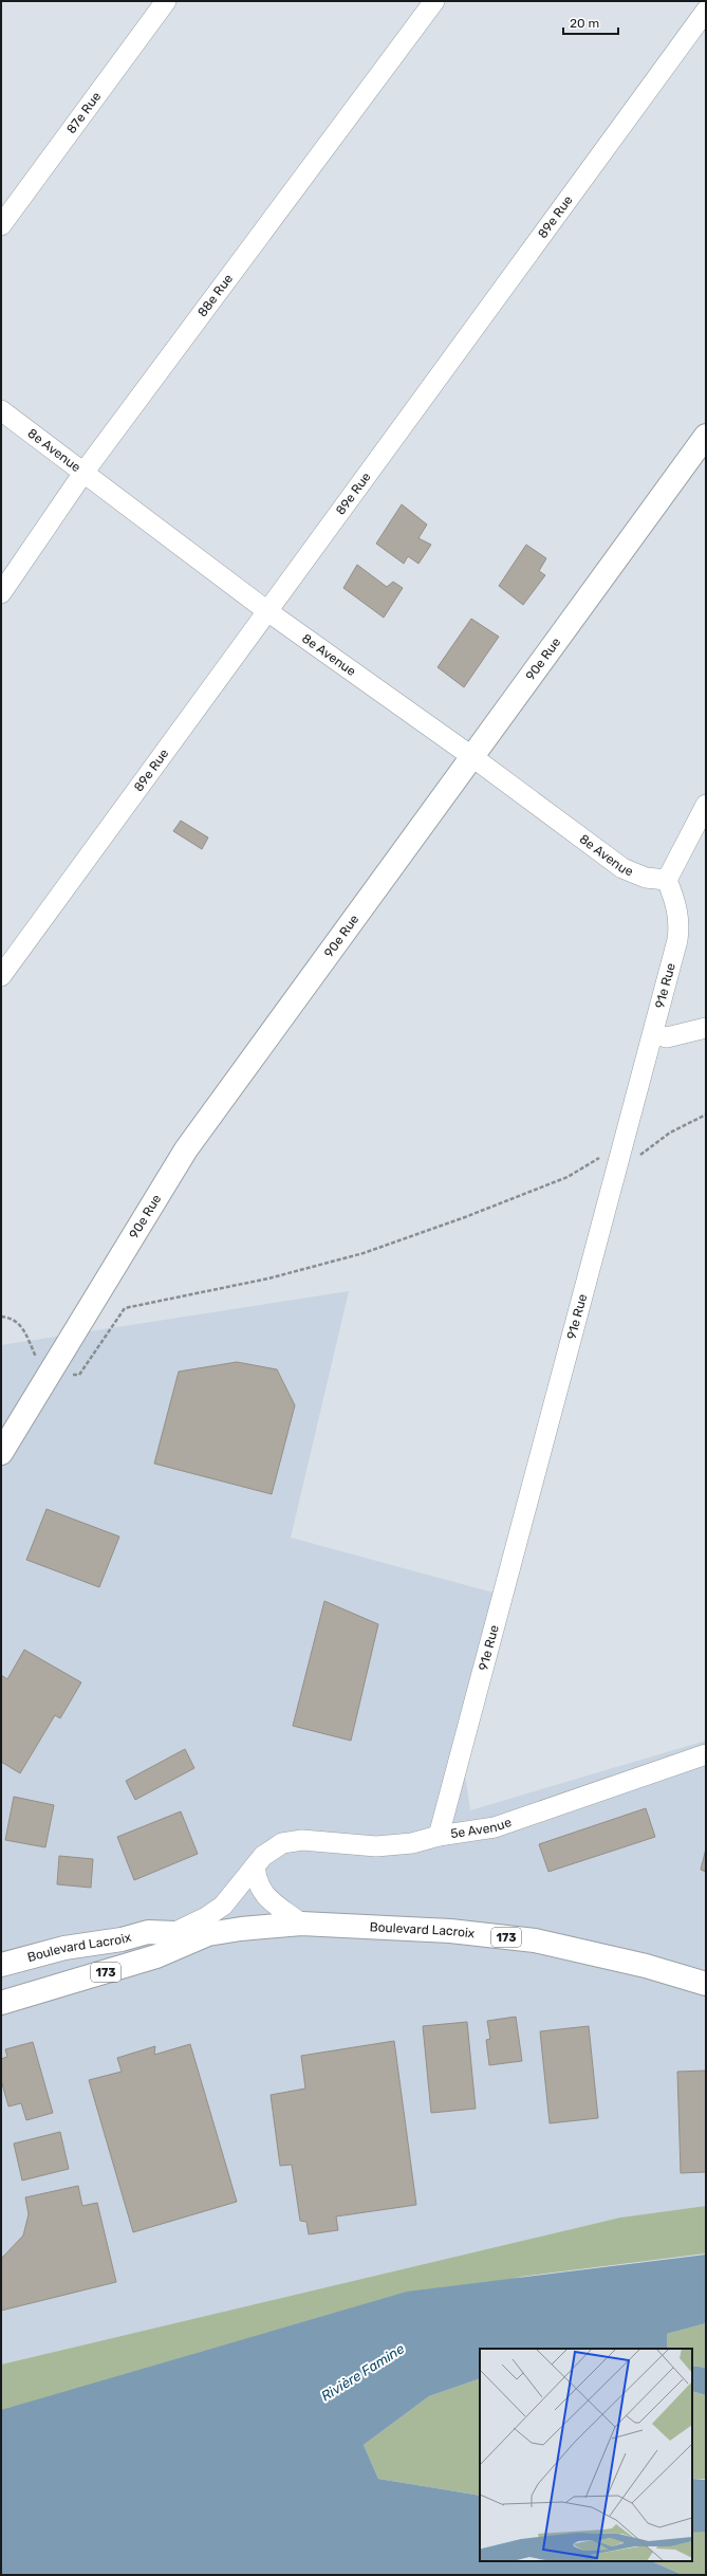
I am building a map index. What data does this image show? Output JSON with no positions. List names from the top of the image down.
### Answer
{
  "streets": {
    "street": [
      "87e Rue",
      "89e Rue",
      "88e Rue",
      "8e Avenue",
      "90e Rue",
      "91e Rue",
      "5e Avenue",
      "Boulevard Lacroix",
      "173"
    ]
  },
  "crossings": [
    ["89e Rue", "8e Avenue"],
    ["88e Rue", "8e Avenue"],
    ["8e Avenue", "90e Rue"],
    ["8e Avenue", "91e Rue"],
    ["91e Rue", "5e Avenue"],
    ["5e Avenue", "Boulevard Lacroix"]
  ],
  "water": ["Rivière Famine"],
  "scale_bar": "20 m"
}
